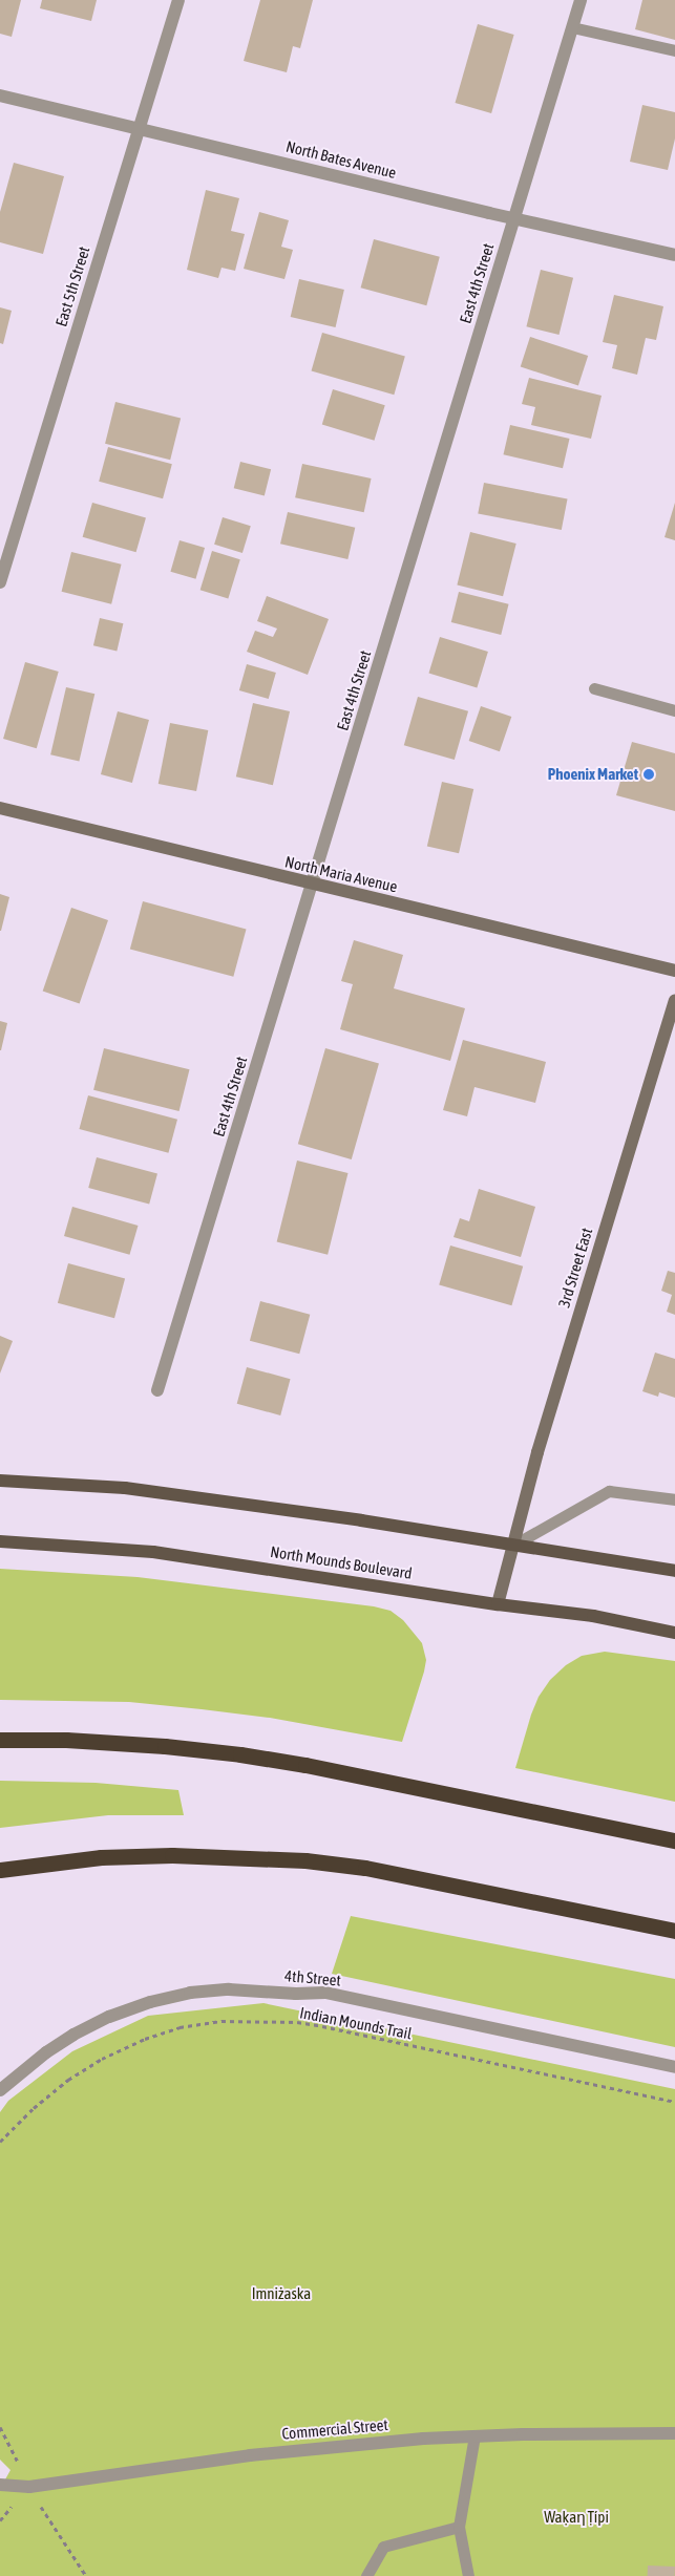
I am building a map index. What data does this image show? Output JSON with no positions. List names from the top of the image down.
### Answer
{
  "streets": {
    "main road": ["North Mounds Boulevard"],
    "street": [
      "North Bates Avenue",
      "East 4th Street",
      "East 5th Street",
      "North Maria Avenue",
      "3rd Street East",
      "4th Street",
      "Commercial Street"
    ],
    "path": ["Indian Mounds Trail"]
  },
  "crossings": [
    ["North Bates Avenue", "East 4th Street"],
    ["North Bates Avenue", "East 5th Street"],
    ["East 4th Street", "North Maria Avenue"],
    ["3rd Street East", "North Mounds Boulevard"]
  ],
  "parks": ["Imniżaska", "Waḳaƞ Ṭípi"],
  "places": ["Phoenix Market"]
}
